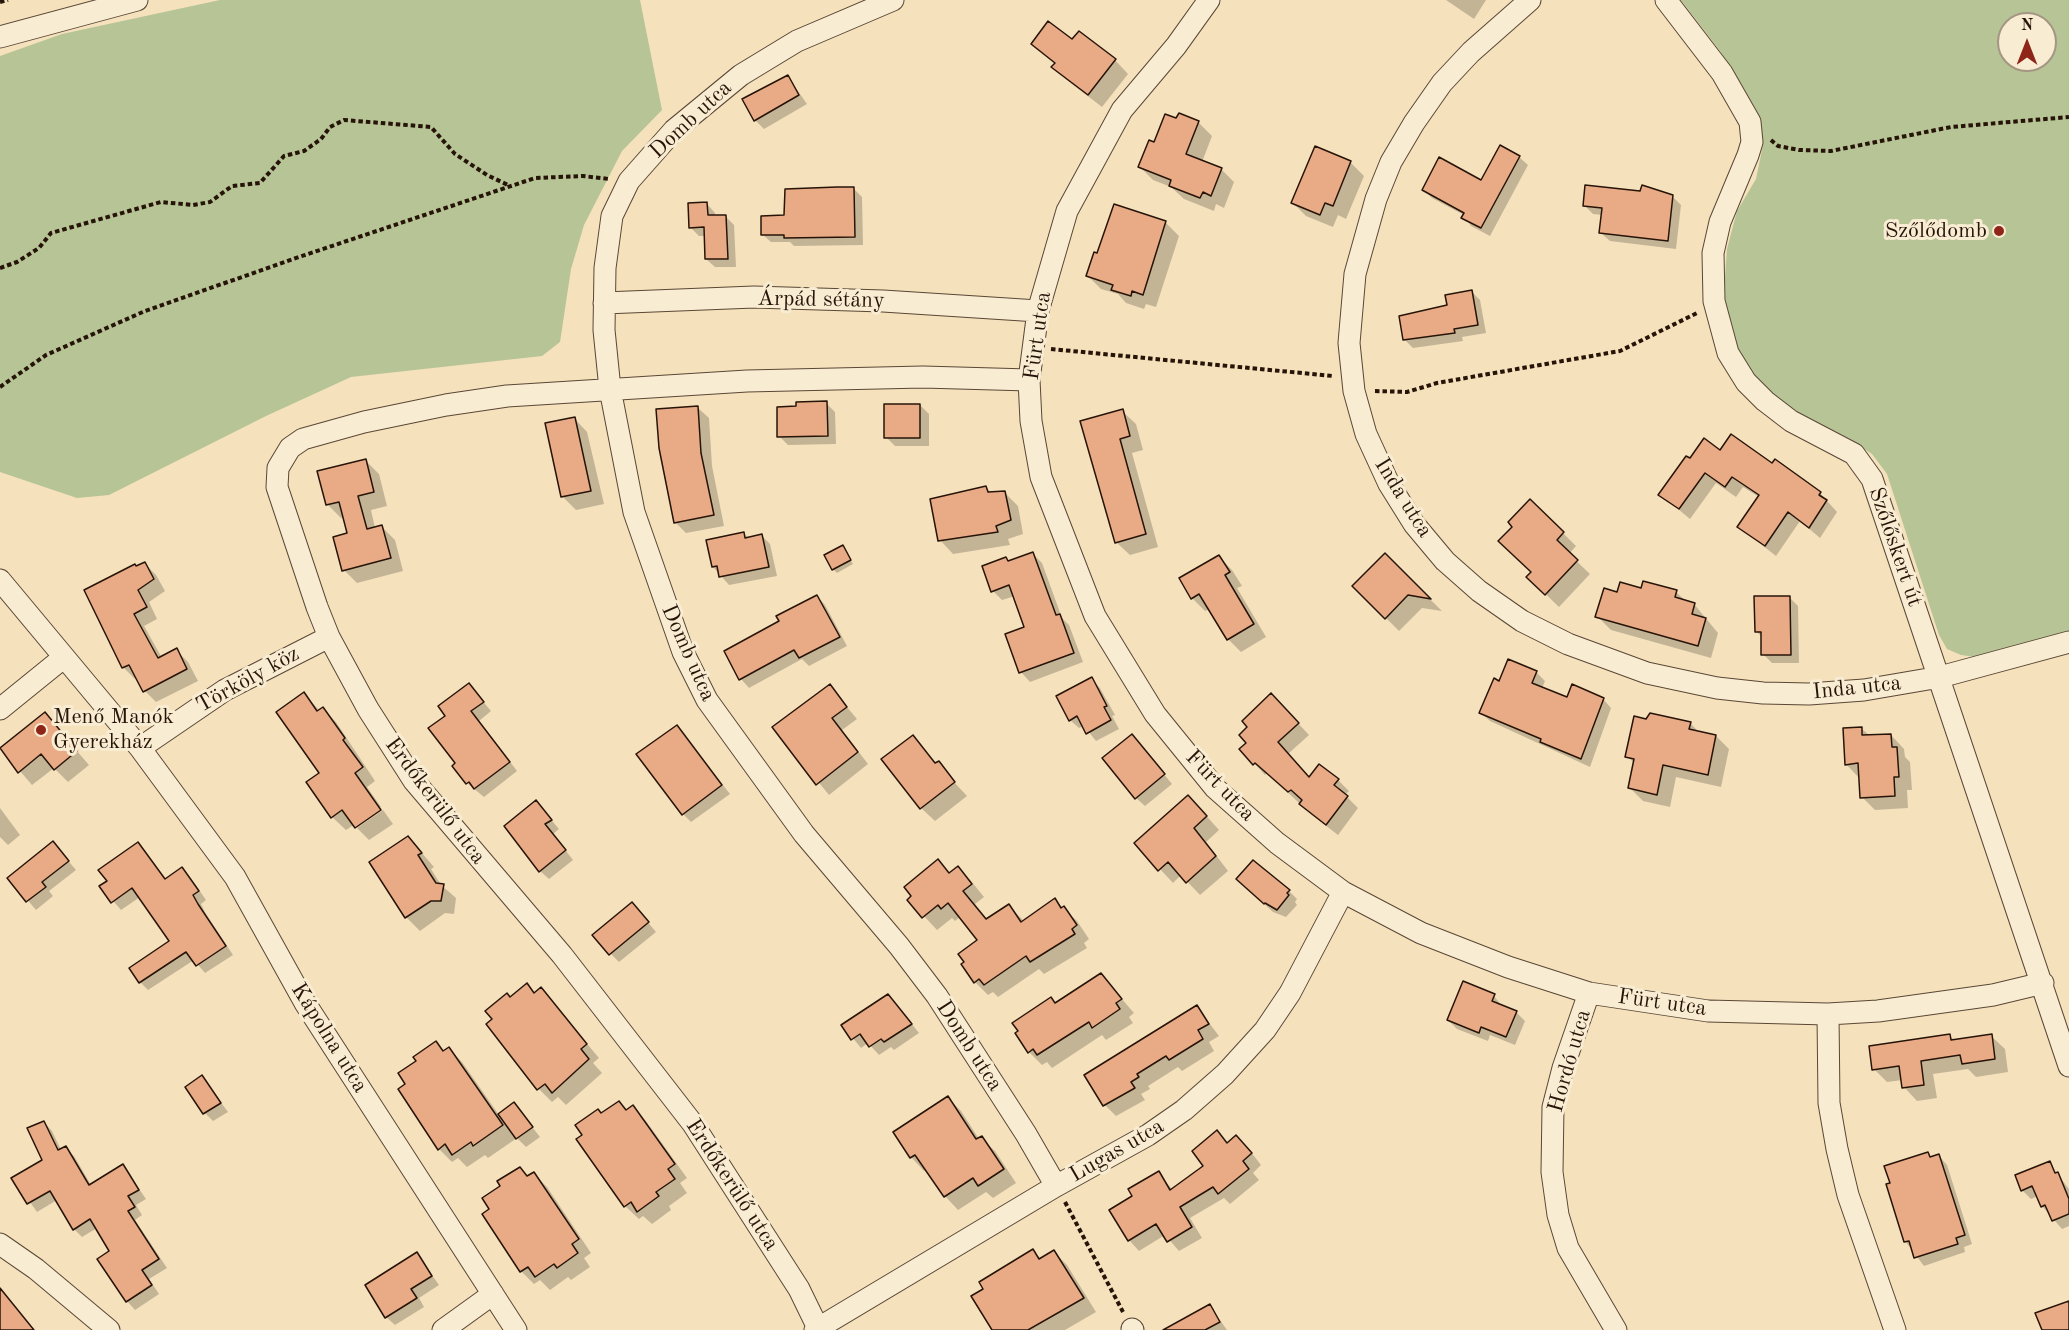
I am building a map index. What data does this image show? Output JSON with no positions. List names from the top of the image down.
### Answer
{
  "streets": {
    "street": [
      "Domb utca",
      "Árpád sétány",
      "Fürt utca",
      "Inda utca",
      "Szőlőskert út",
      "Törköly köz",
      "Erdőkerülő utca",
      "Kápolna utca",
      "Hordó utca",
      "Lugas utca"
    ]
  },
  "crossings": [
    ["Domb utca", "Árpád sétány"],
    ["Domb utca", "Erdőkerülő utca"],
    ["Domb utca", "Lugas utca"],
    ["Árpád sétány", "Fürt utca"],
    ["Fürt utca", "Szőlőskert út"],
    ["Fürt utca", "Hordó utca"],
    ["Fürt utca", "Lugas utca"],
    ["Inda utca", "Szőlőskert út"],
    ["Törköly köz", "Erdőkerülő utca"],
    ["Törköly köz", "Kápolna utca"],
    ["Erdőkerülő utca", "Lugas utca"]
  ],
  "places": ["Szőlődomb", "Menő Manók Gyerekház"],
  "north": "top"
}
